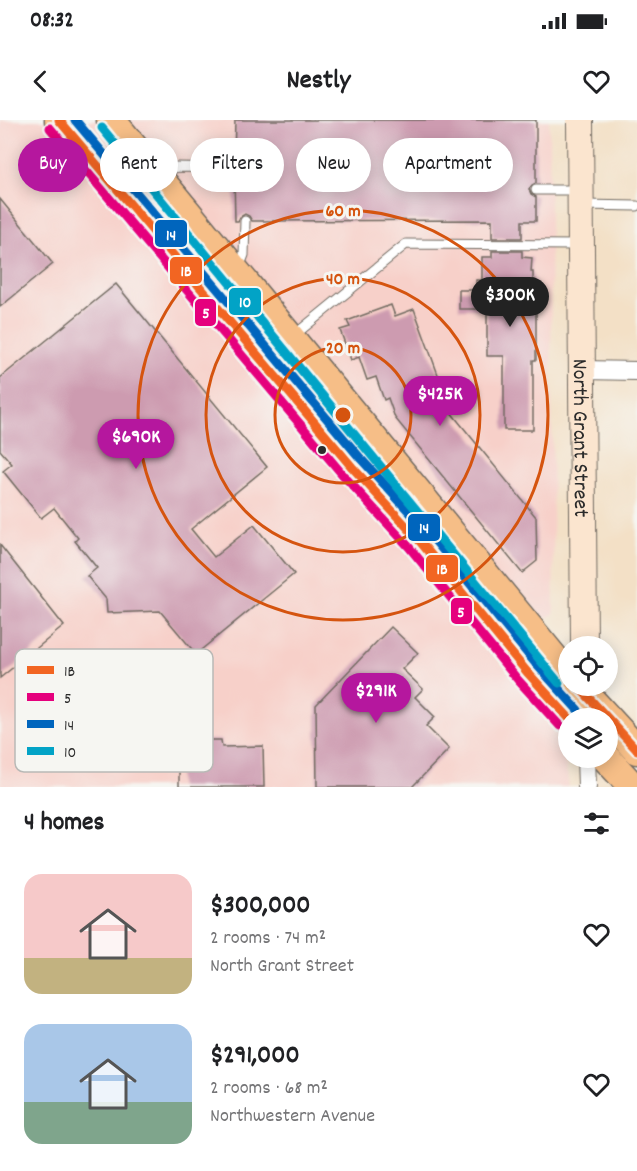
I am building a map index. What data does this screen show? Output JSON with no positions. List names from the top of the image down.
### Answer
{
  "streets": {
    "street": ["North Grant Street"]
  },
  "lines": [
    "transit line 1B",
    "transit line 14",
    "transit line 5",
    "transit line 10"
  ],
  "legend": [
    "1B",
    "5",
    "14",
    "10"
  ],
  "page": {
    "status": "08:32",
    "header": "Nestly",
    "chip": [
      "Buy",
      "Rent",
      "Filters",
      "New",
      "Apartment"
    ],
    "price": [
      "$300K",
      "$425K",
      "$690K",
      "$291K"
    ],
    "heading": "4 homes",
    "list": [
      {
        "name": "$300,000",
        "note": "2 rooms · 74 m² · North Grant Street"
      },
      {
        "name": "$291,000",
        "note": "2 rooms · 68 m² · Northwestern Avenue"
      }
    ]
  },
  "rings": ["60 m", "40 m", "20 m"]
}
